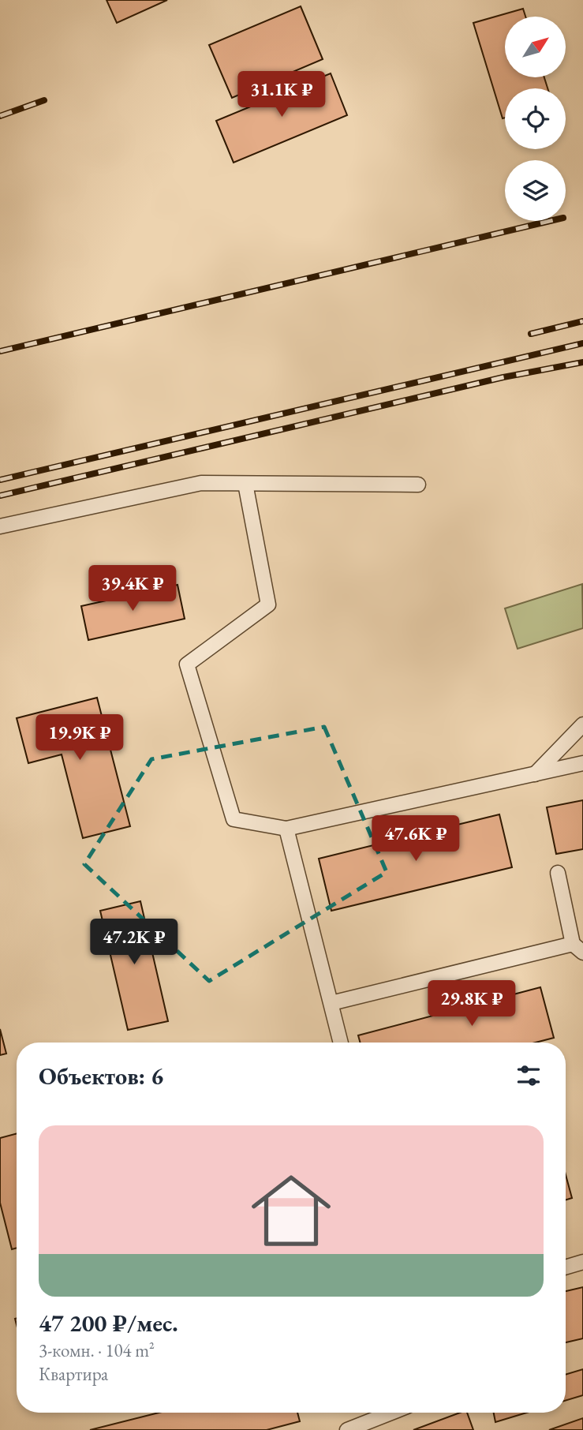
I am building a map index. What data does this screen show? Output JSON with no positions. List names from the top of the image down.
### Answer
{
  "north": "top right",
  "page": {
    "price": [
      "31.1K ₽",
      "39.4K ₽",
      "19.9K ₽",
      "47.6K ₽",
      "47.2K ₽",
      "29.8K ₽"
    ],
    "heading": "Объектов: 6",
    "list": [
      {
        "name": "47 200 ₽/мес.",
        "note": "3-комн. · 104 m² · Квартира"
      }
    ]
  }
}
